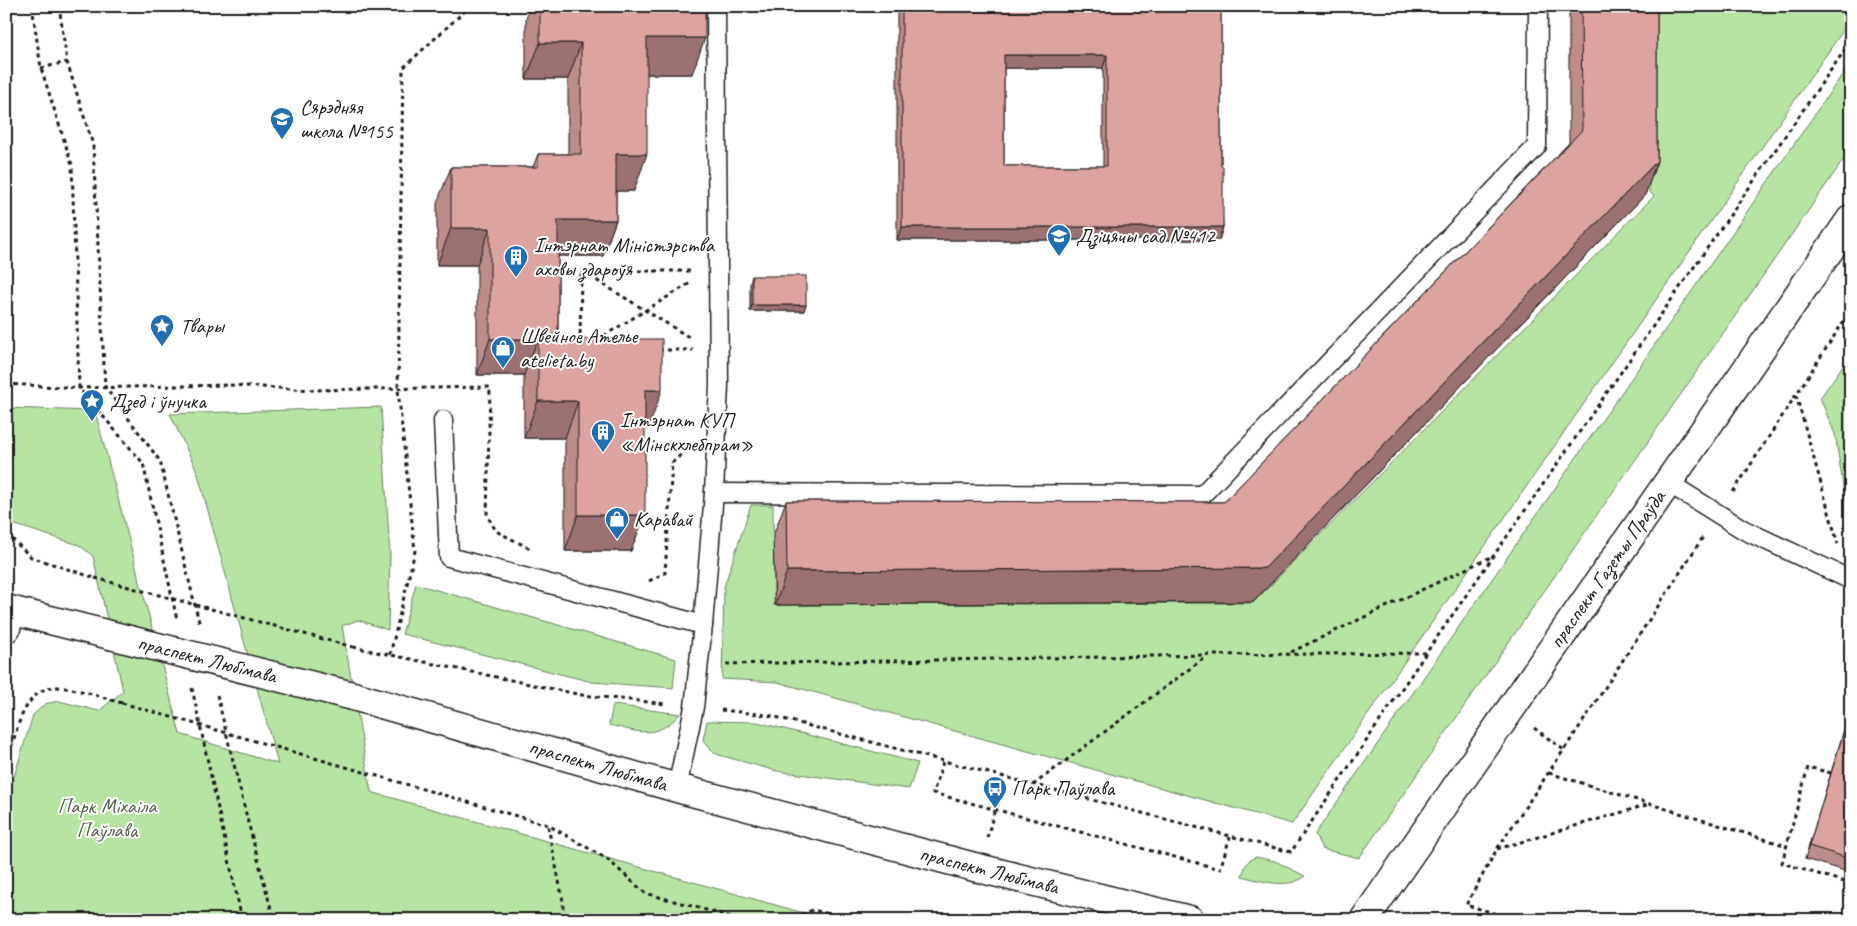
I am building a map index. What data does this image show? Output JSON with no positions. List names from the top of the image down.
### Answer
{
  "streets": {
    "main road": ["праспект Газеты Праўда", "праспект Любімава"]
  },
  "parks": ["Парк Міхаіла Паўлава"],
  "places": {
    "school or university": ["Сярэдняя школа №155", "Дзіцячы сад №412"],
    "building": ["Інтэрнат Міністэрства аховы здароўя", "Інтэрнат КУП «Мінскхлебпрам»"],
    "place": ["Твары", "Дзед і ўнучка"],
    "shop": ["Швейное Ателье atelieta.by", "Каравай"],
    "bus stop": ["Парк Паўлава"]
  }
}
